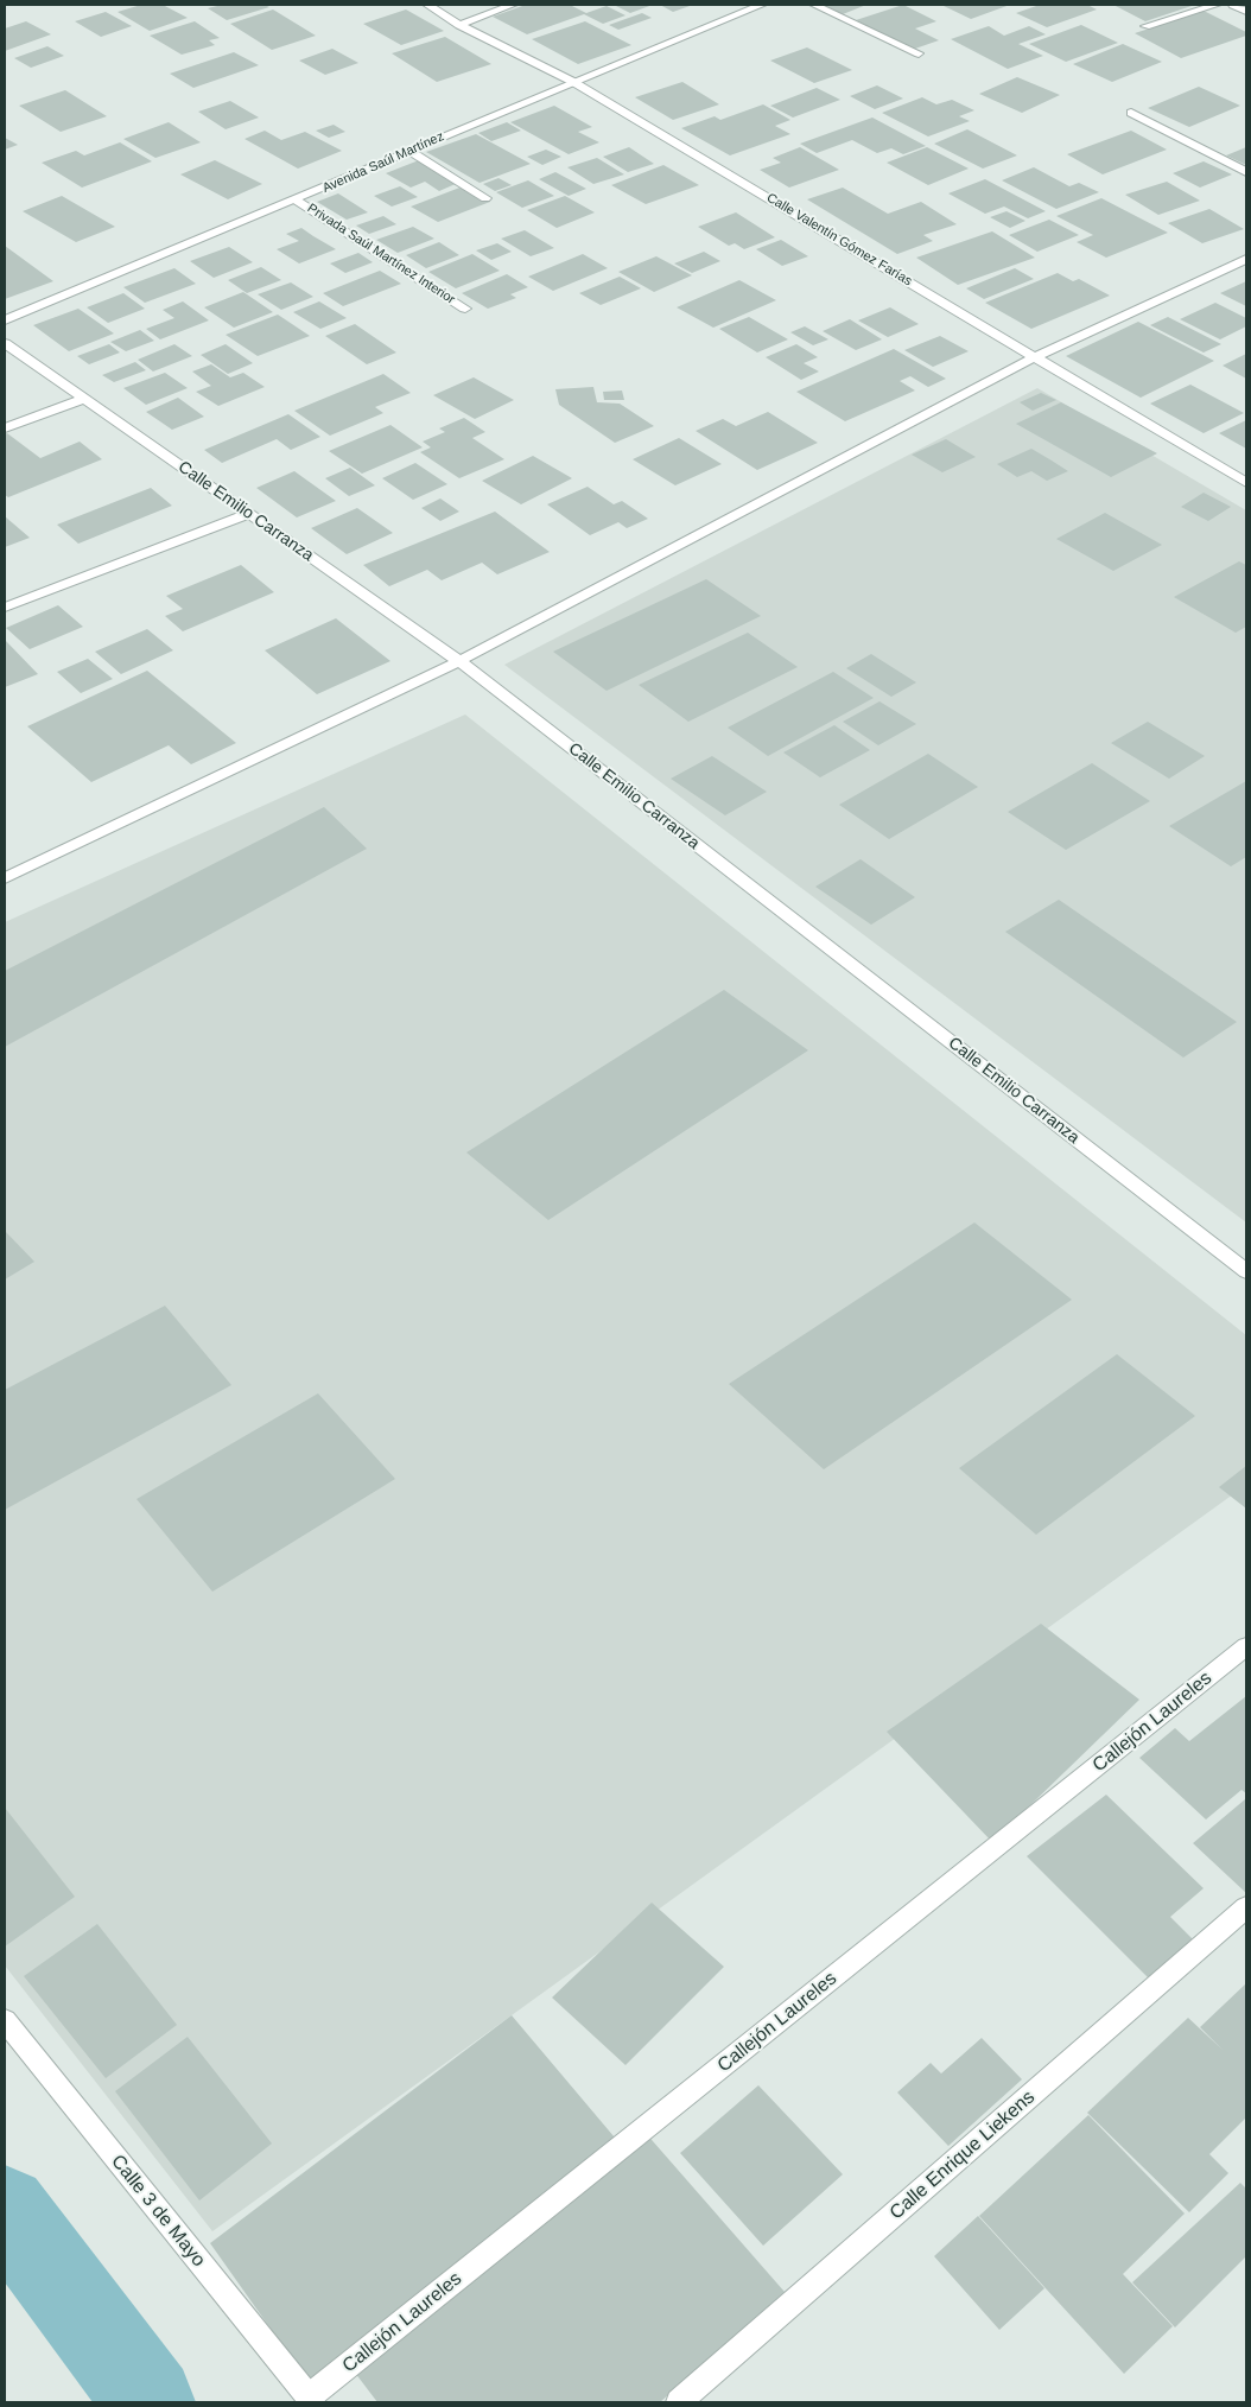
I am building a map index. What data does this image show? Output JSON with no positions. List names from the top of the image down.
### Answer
{
  "streets": {
    "street": [
      "Avenida Saúl Martínez",
      "Calle Valentín Gómez Farías",
      "Privada Saúl Martínez Interior",
      "Calle Emilio Carranza",
      "Callejón Laureles",
      "Calle Enrique Liekens",
      "Calle 3 de Mayo"
    ]
  },
  "crossings": [
    ["Avenida Saúl Martínez", "Calle Valentín Gómez Farías"],
    ["Avenida Saúl Martínez", "Privada Saúl Martínez Interior"],
    ["Callejón Laureles", "Calle 3 de Mayo"]
  ]
}
